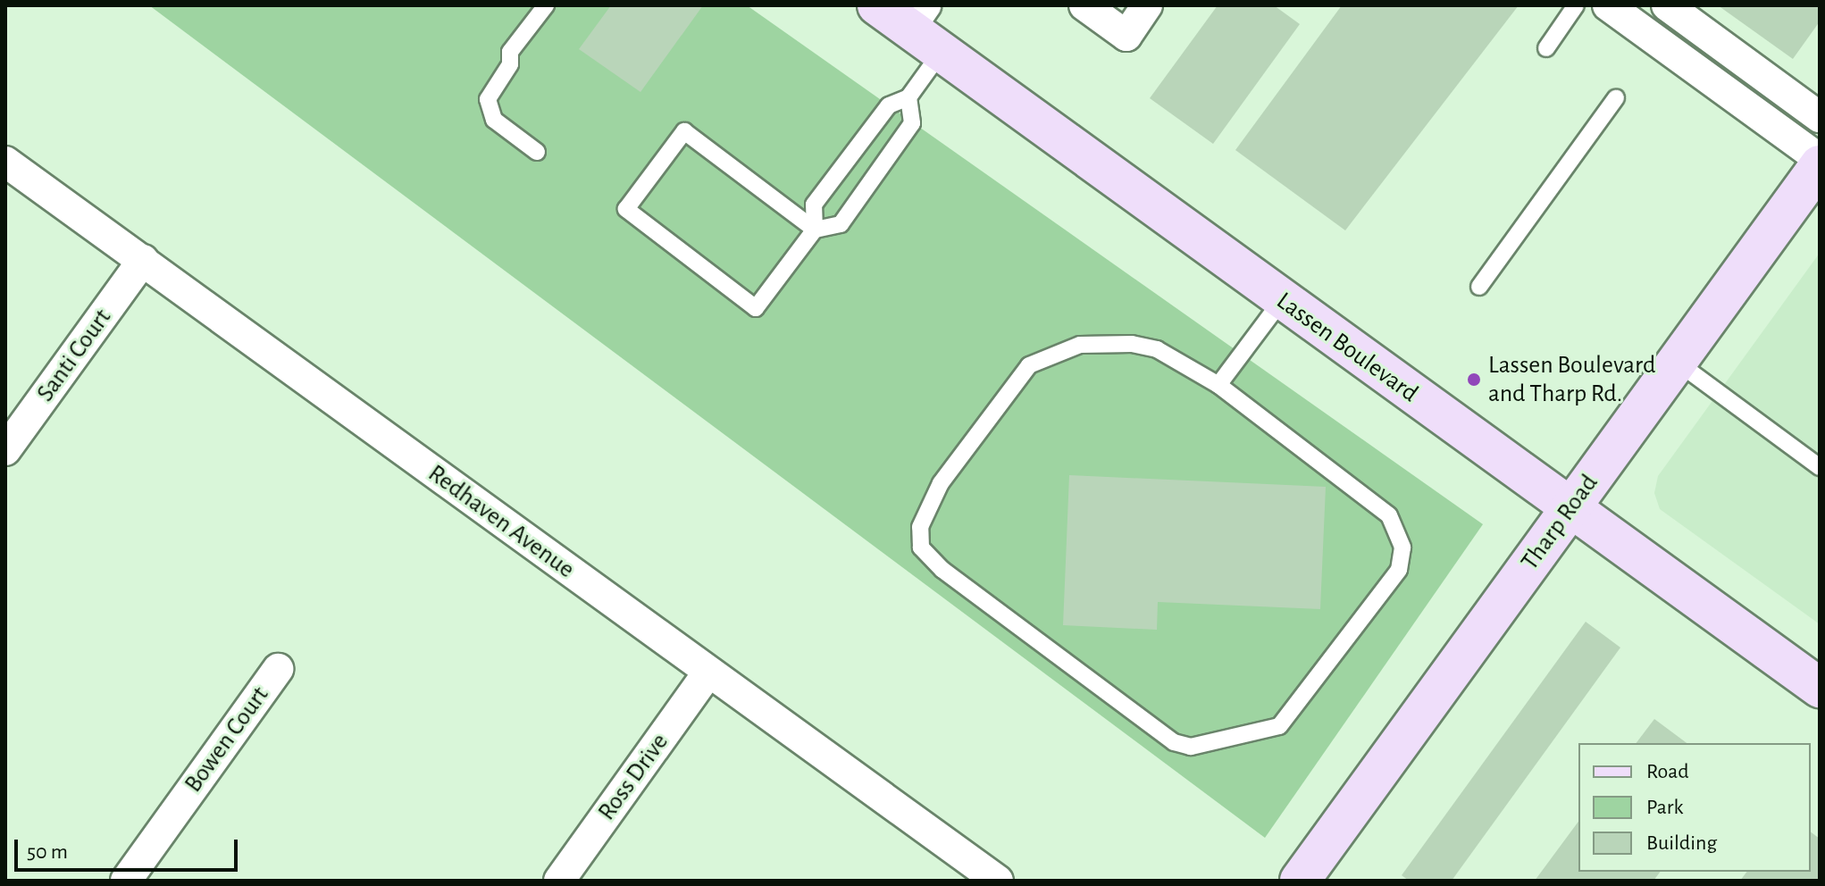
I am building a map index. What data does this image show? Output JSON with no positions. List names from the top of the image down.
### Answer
{
  "streets": {
    "street": [
      "Lassen Boulevard",
      "Santi Court",
      "Redhaven Avenue",
      "Tharp Road",
      "Bowen Court",
      "Ross Drive"
    ]
  },
  "crossings": [
    ["Lassen Boulevard", "Tharp Road"],
    ["Santi Court", "Redhaven Avenue"],
    ["Redhaven Avenue", "Ross Drive"]
  ],
  "places": ["Lassen Boulevard and Tharp Rd."],
  "legend": ["Road", "Park", "Building"],
  "scale_bar": "50 m"
}
